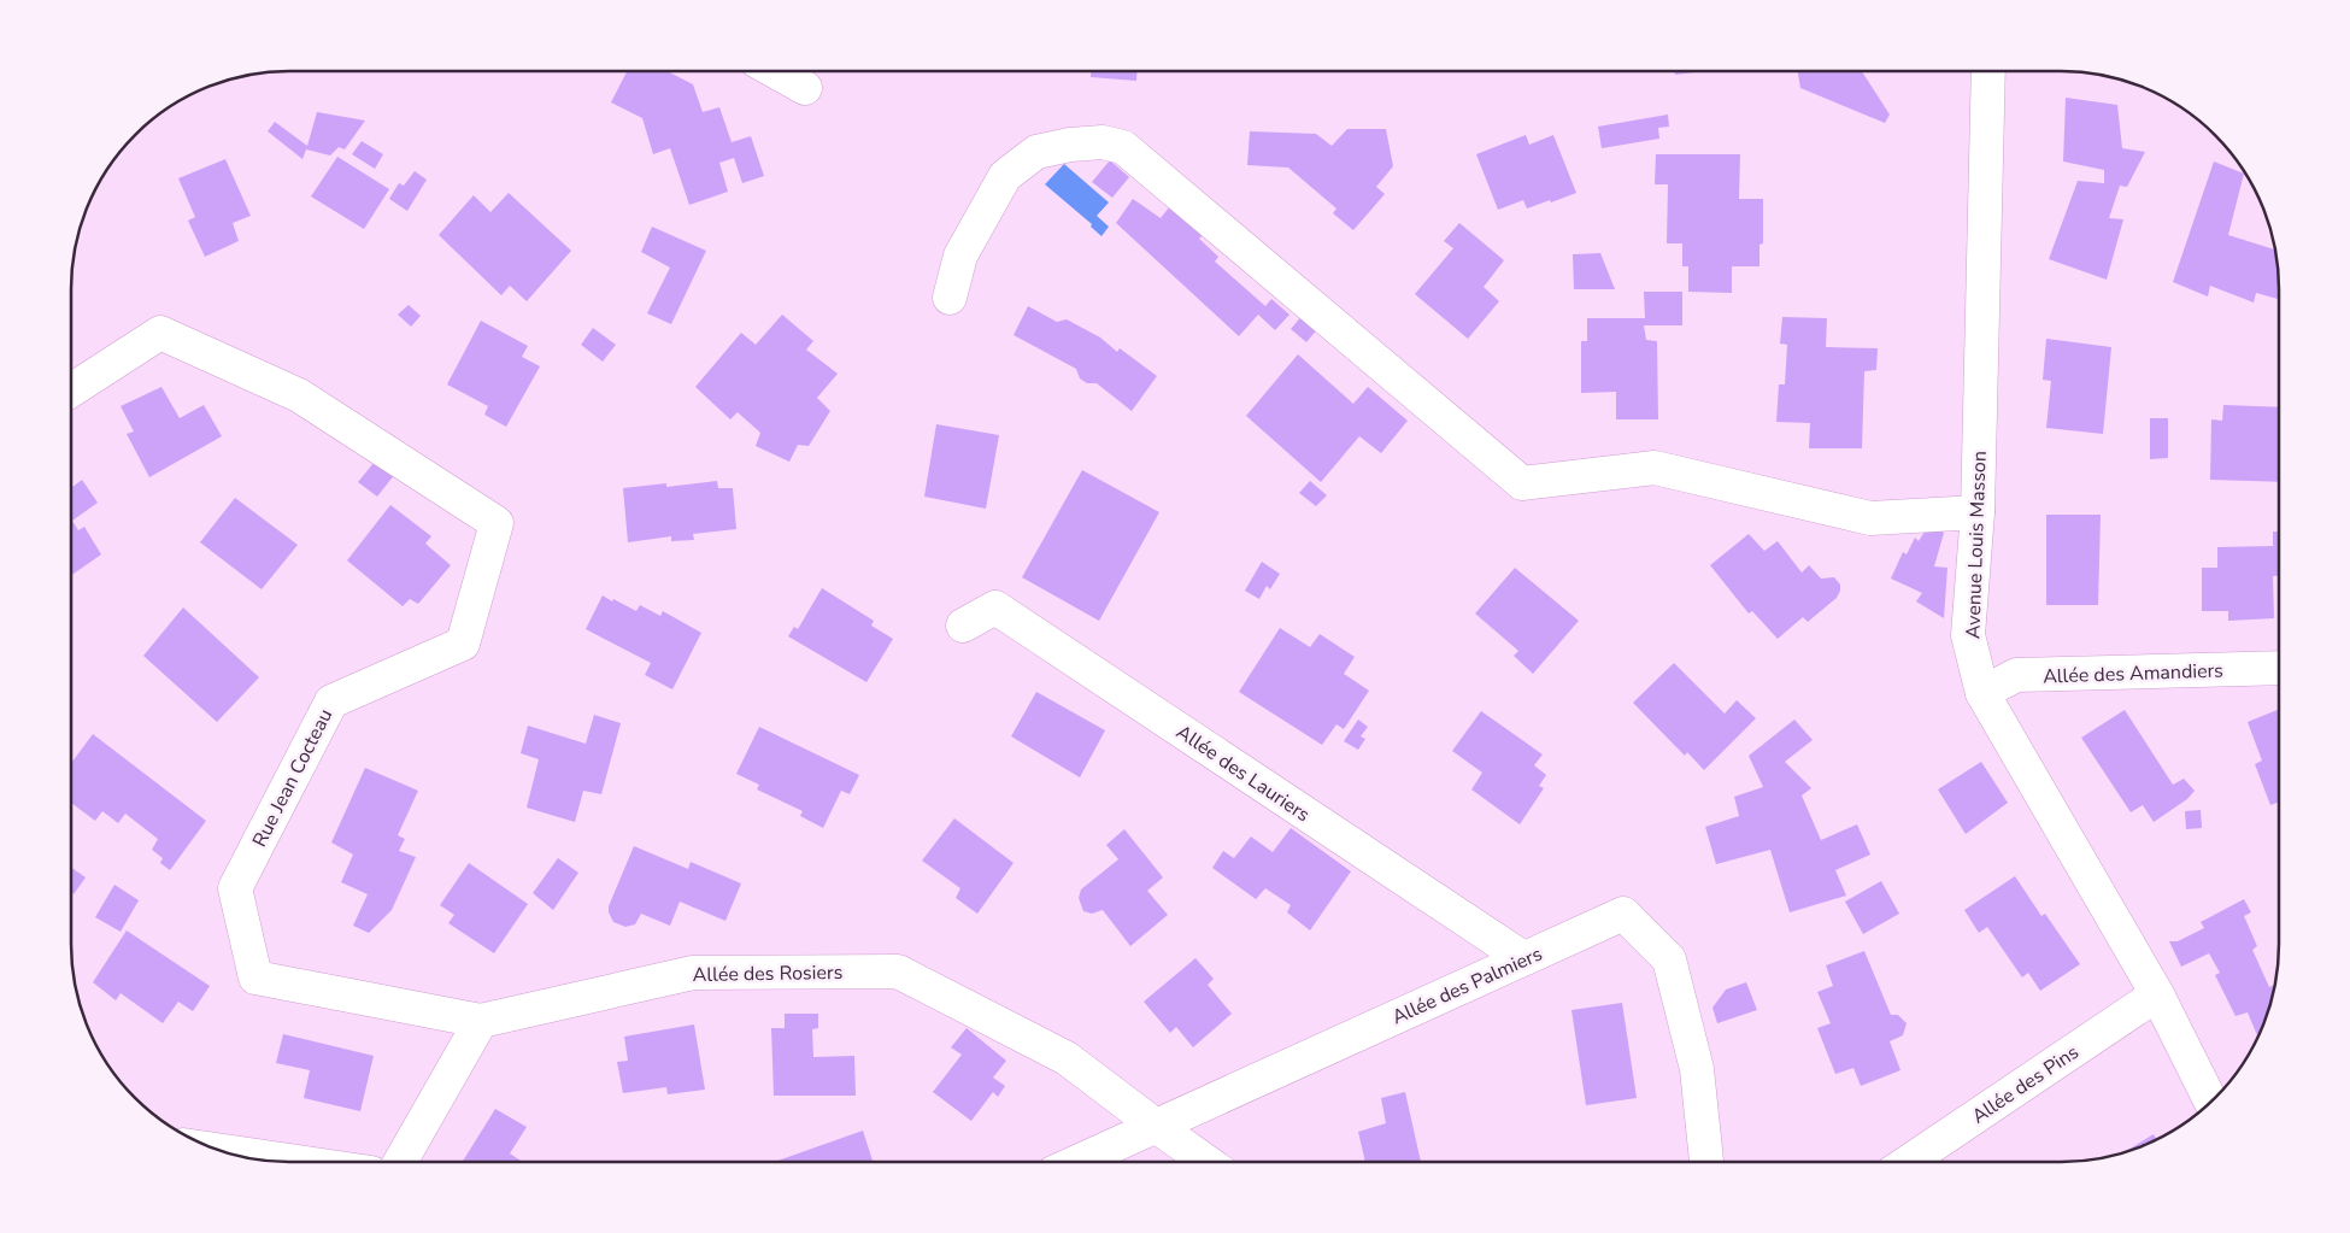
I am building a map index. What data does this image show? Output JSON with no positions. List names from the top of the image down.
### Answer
{
  "streets": {
    "street": [
      "Avenue Louis Masson",
      "Allée des Amandiers",
      "Allée des Lauriers",
      "Rue Jean Cocteau",
      "Allée des Rosiers",
      "Allée des Palmiers",
      "Allée des Pins"
    ]
  },
  "crossings": [
    ["Avenue Louis Masson", "Allée des Amandiers"],
    ["Avenue Louis Masson", "Allée des Pins"],
    ["Allée des Lauriers", "Allée des Palmiers"],
    ["Rue Jean Cocteau", "Allée des Rosiers"],
    ["Allée des Rosiers", "Allée des Palmiers"]
  ]
}
